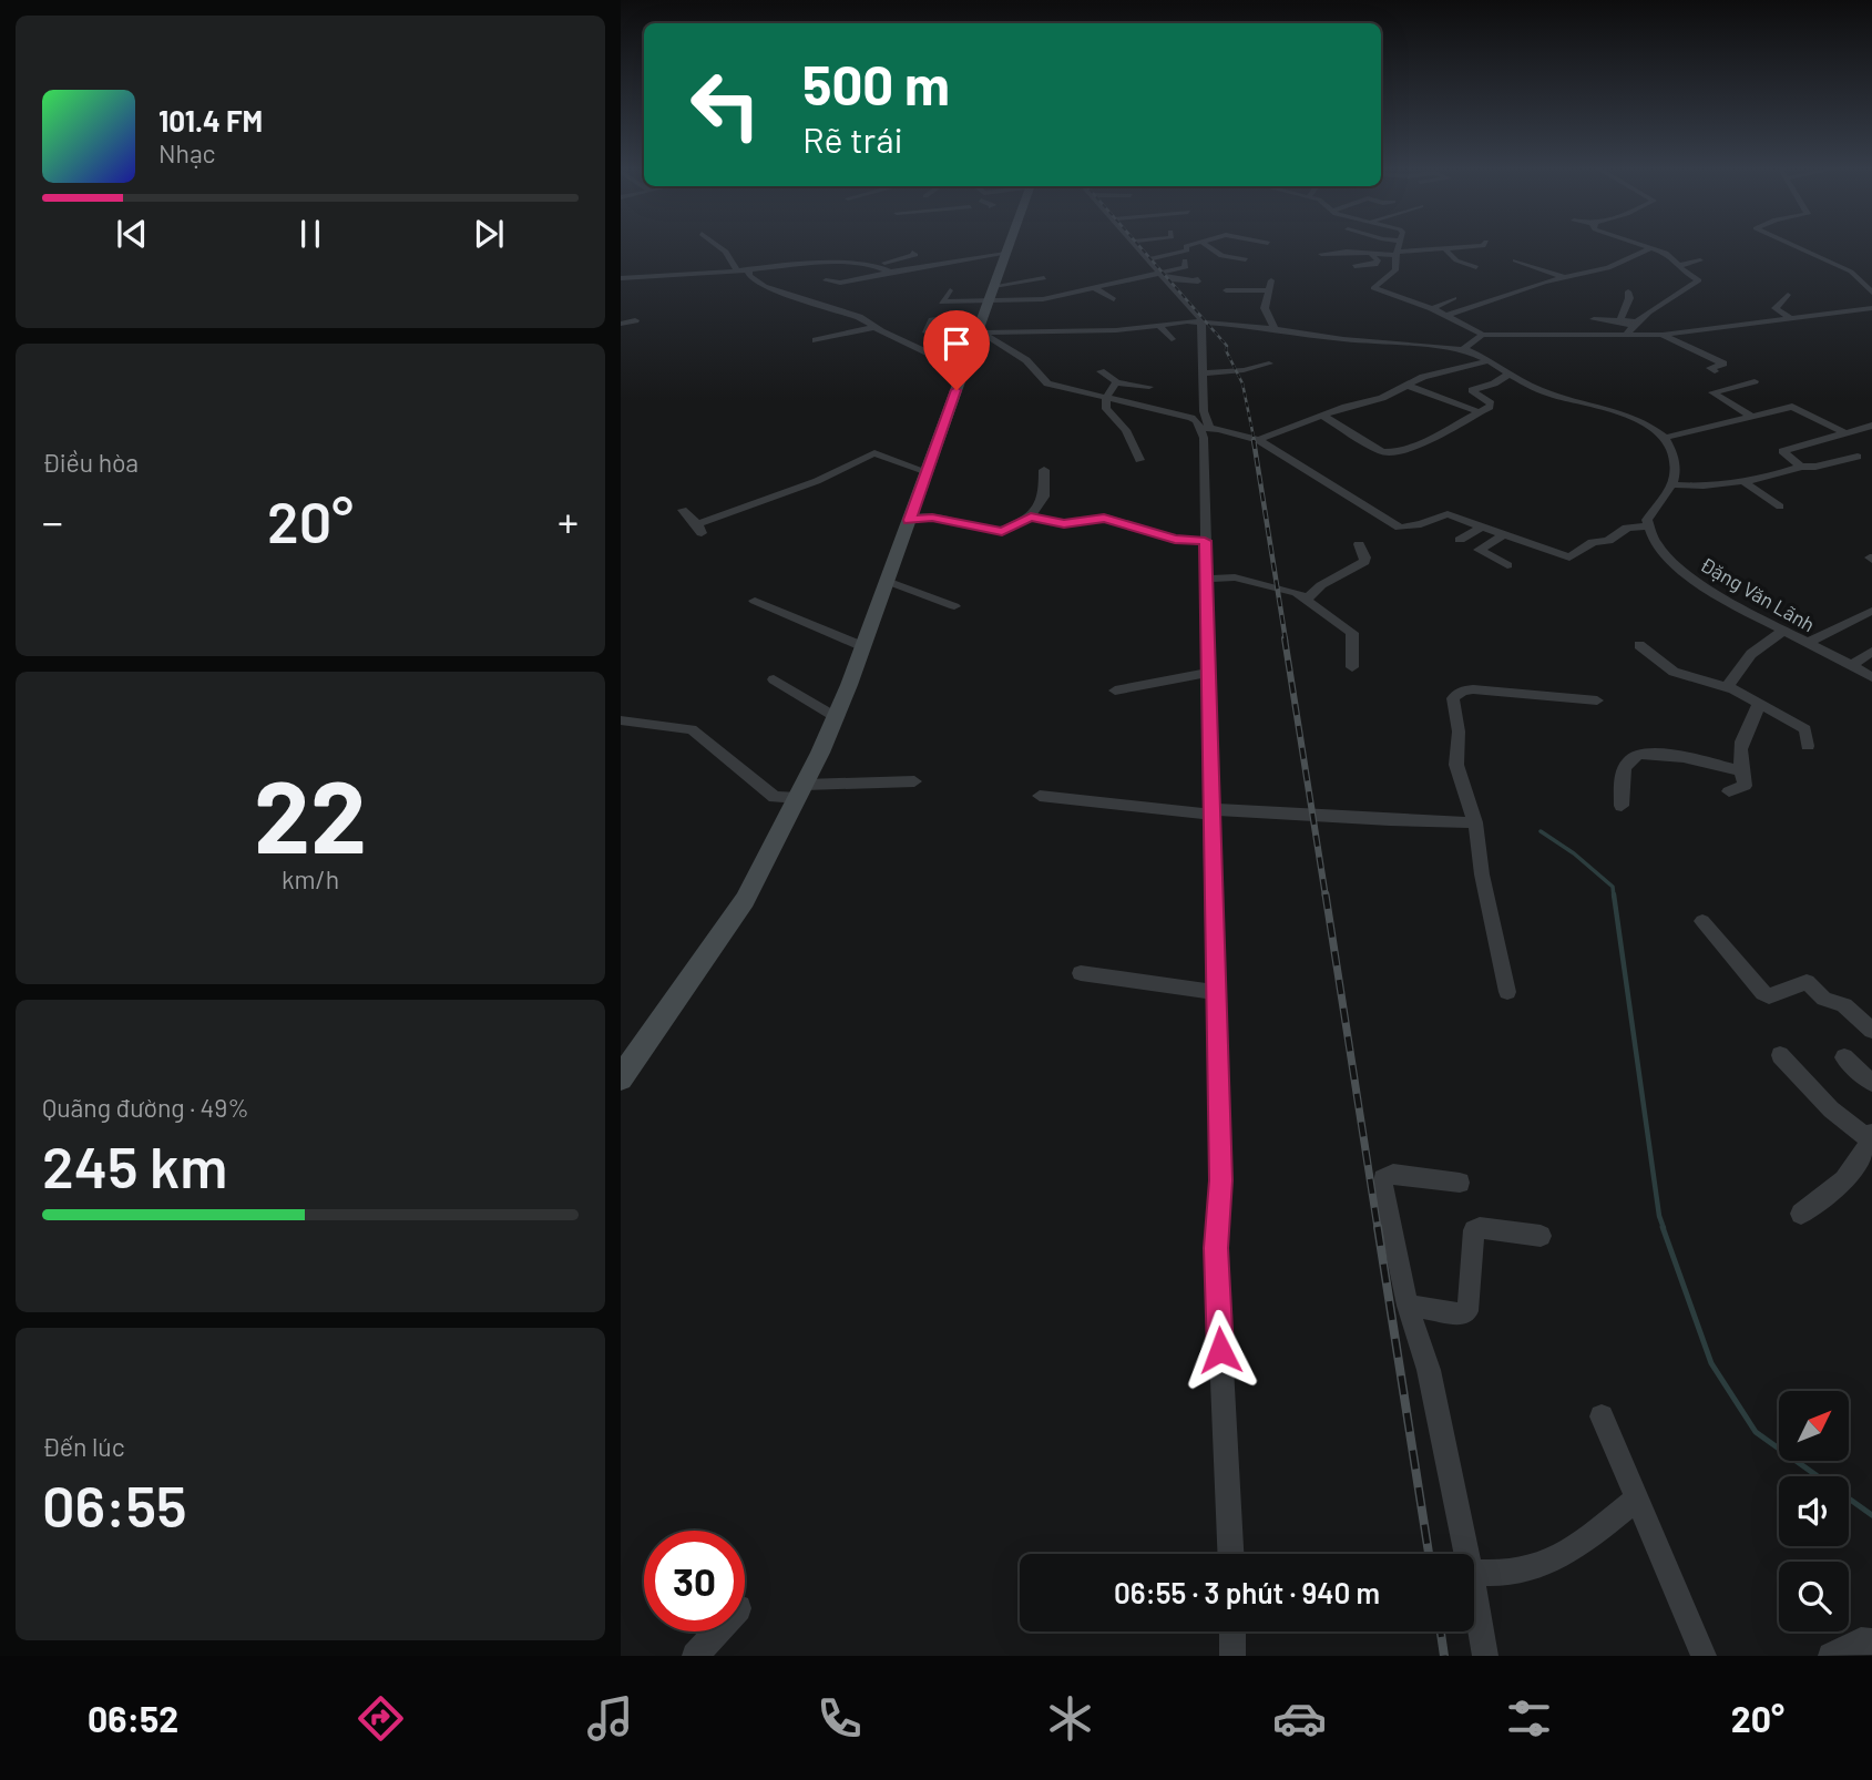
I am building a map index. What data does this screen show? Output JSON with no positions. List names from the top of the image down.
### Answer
{
  "streets": {
    "street": ["Đặng Văn Lãnh"]
  },
  "north": "top right",
  "page": {
    "turn": ["500 m", "Rẽ trái"],
    "song": ["101.4 FM", "Nhạc"],
    "tile": [
      "Điều hòa",
      ["22", "km/h"],
      ["Quãng đường · 49%", "245 km"],
      ["Đến lúc", "06:55"]
    ],
    "heat": ["−", "20°", "+"],
    "limit": "30",
    "trip": "06:55 · 3 phút · 940 m",
    "tabs": ["06:52", "20°"]
  }
}
